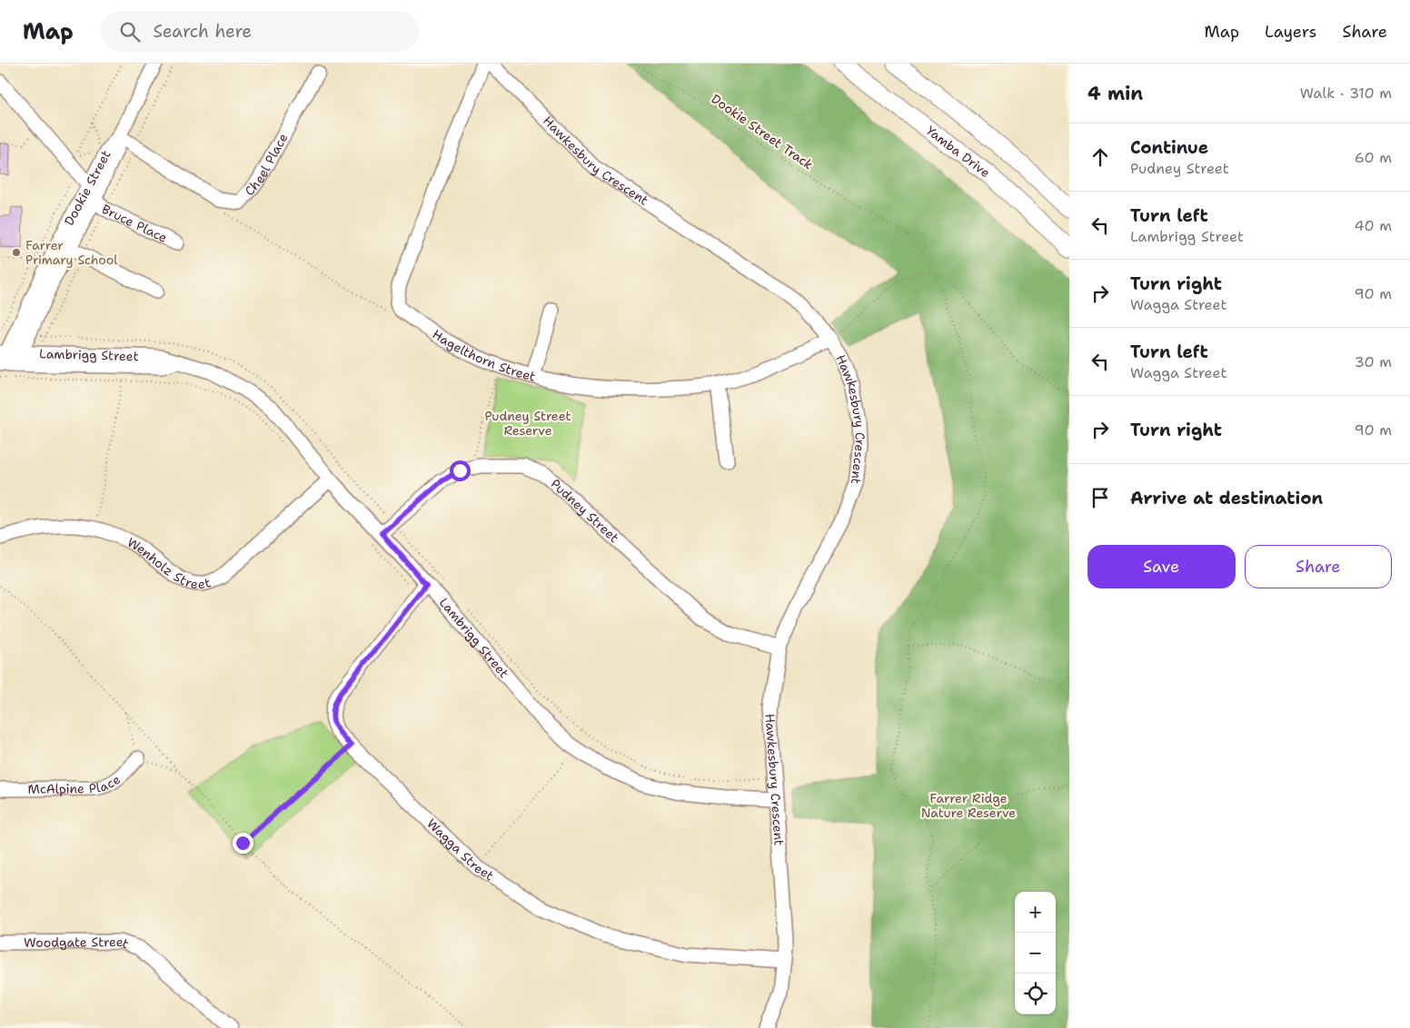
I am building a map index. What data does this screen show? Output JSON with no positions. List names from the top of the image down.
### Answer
{
  "streets": {
    "main road": ["Yamba Drive"],
    "street": [
      "Hawkesbury Crescent",
      "Cheel Place",
      "Dookie Street",
      "Bruce Place",
      "Hagelthorn Street",
      "Lambrigg Street",
      "Pudney Street",
      "Wenholz Street",
      "McAlpine Place",
      "Wagga Street",
      "Woodgate Street"
    ],
    "path": ["Dookie Street Track"]
  },
  "crossings": [
    ["Hawkesbury Crescent", "Hagelthorn Street"],
    ["Hawkesbury Crescent", "Lambrigg Street"],
    ["Hawkesbury Crescent", "Pudney Street"],
    ["Hawkesbury Crescent", "Wagga Street"],
    ["Cheel Place", "Dookie Street"],
    ["Dookie Street", "Bruce Place"],
    ["Dookie Street", "Lambrigg Street"],
    ["Lambrigg Street", "Pudney Street"],
    ["Lambrigg Street", "Wenholz Street"],
    ["Lambrigg Street", "Wagga Street"]
  ],
  "parks": ["Pudney Street Reserve", "Farrer Ridge Nature Reserve"],
  "places": ["Farrer Primary School"],
  "page": {
    "header": "Map",
    "search": "Search here",
    "nav": ["Map", "Layers", "Share"],
    "heading": ["4 min", "Walk · 310 m"],
    "list": [
      ["Continue", "Pudney Street", "60 m"],
      ["Turn left", "Lambrigg Street", "40 m"],
      ["Turn right", "Wagga Street", "90 m"],
      ["Turn left", "Wagga Street", "30 m"],
      ["Turn right", "90 m"],
      "Arrive at destination"
    ],
    "buttons": ["Save", "Share"],
    "map_buttons": ["+", "−"]
  }
}
